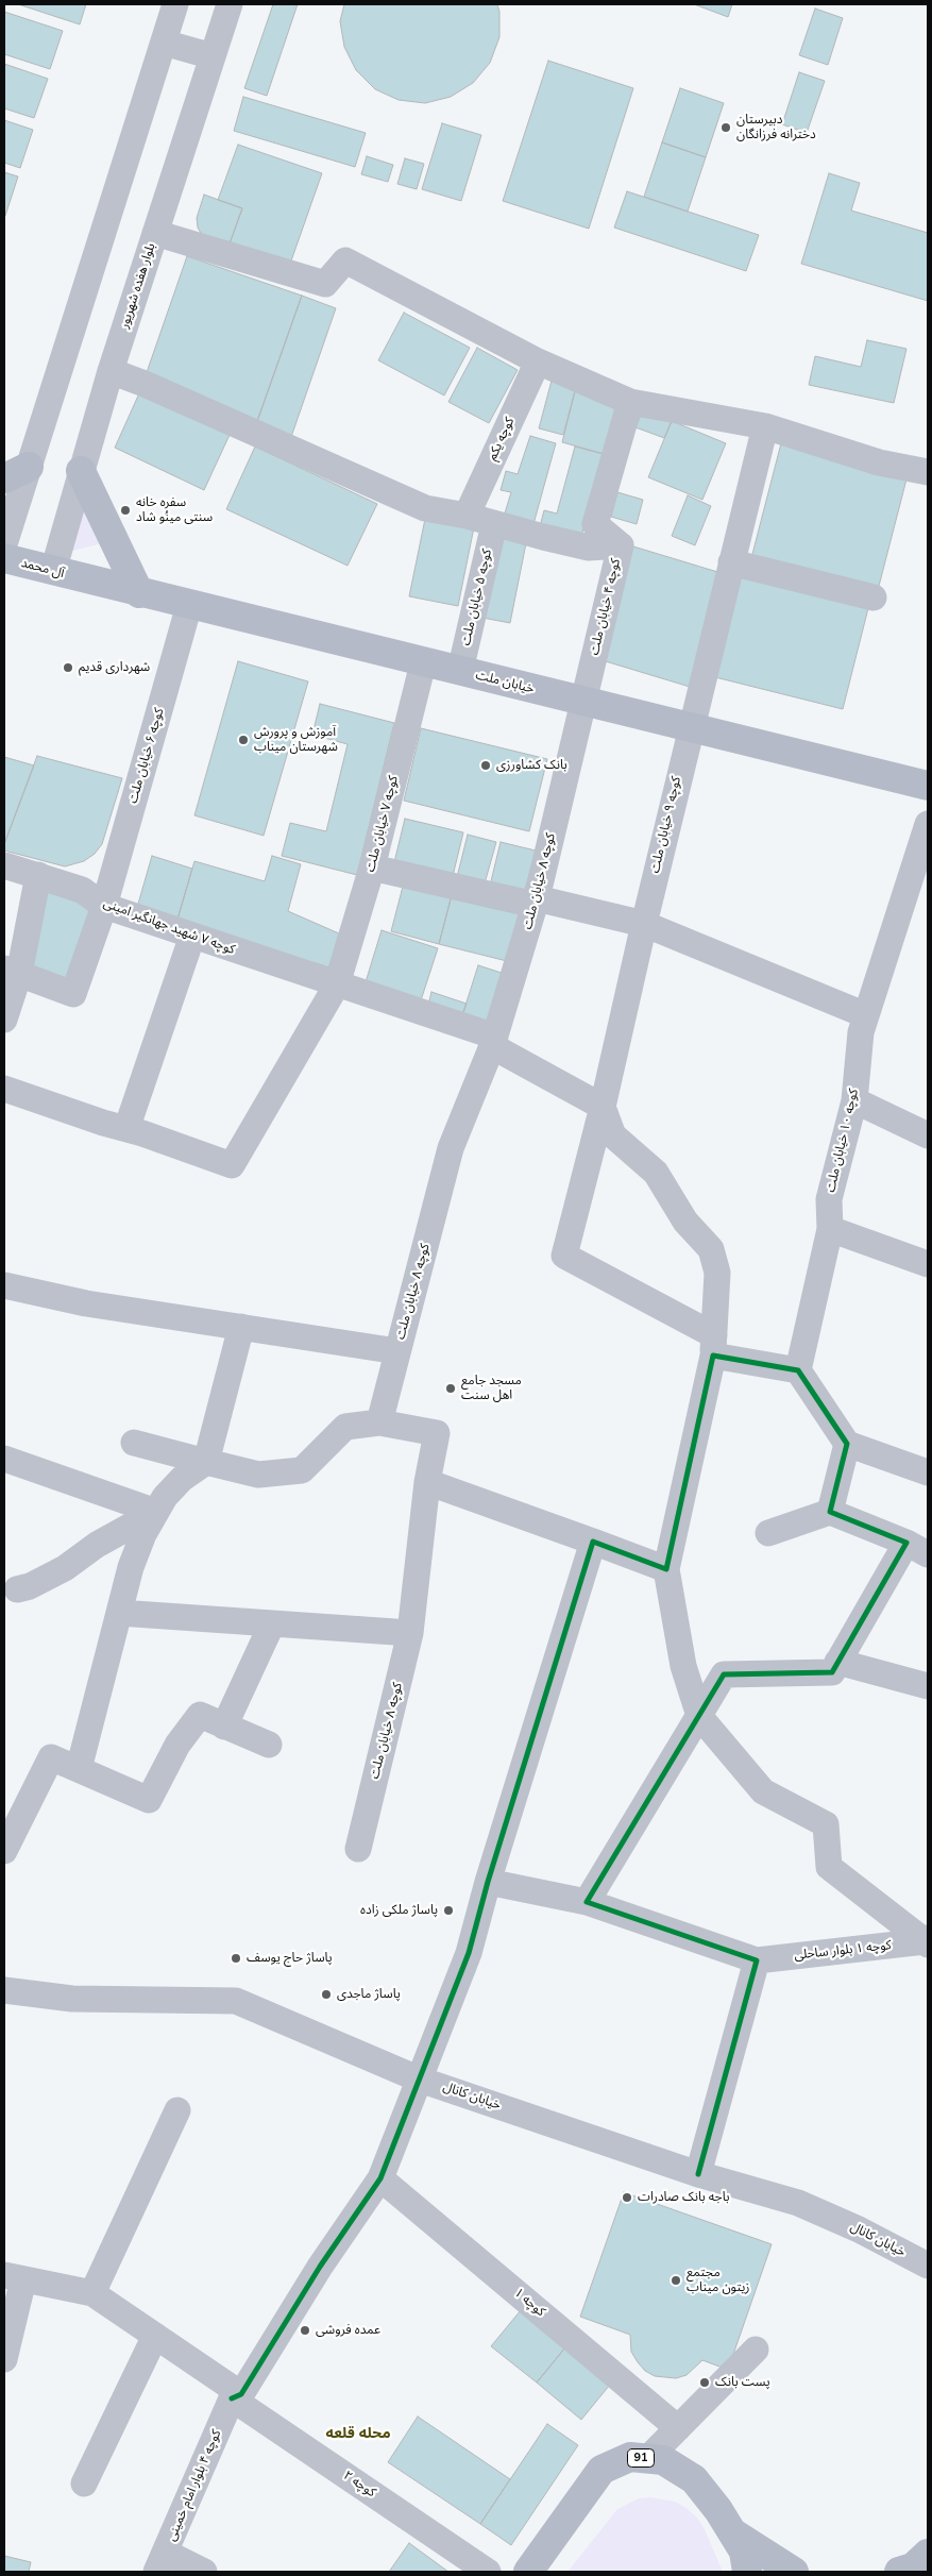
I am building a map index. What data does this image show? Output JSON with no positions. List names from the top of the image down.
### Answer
{
  "streets": {
    "main road": ["آل محمد", "خیابان ملت", "91"],
    "street": [
      "بلوار هفده شهریور",
      "کوچه یکم",
      "کوچه ۵ خیابان ملت",
      "کوچه ۴ خیابان ملت",
      "کوچه ۶ خیابان ملت",
      "کوچه ۷ خیابان ملت",
      "کوچه ۹ خیابان ملت",
      "کوچه ۸ خیابان ملت",
      "کوچه ۷ شهید جهانگیر امینی",
      "کوچه ۱۰ خیابان ملت",
      "کوچه ۱ بلوار ساحلی",
      "خیابان کانال",
      "کوچه ۱",
      "کوچه ۲",
      "کوچه ۴ بلوار امام خمینی"
    ]
  },
  "crossings": [
    ["بلوار هفده شهریور", "آل محمد"],
    ["آل محمد", "خیابان ملت"],
    ["کوچه ۵ خیابان ملت", "خیابان ملت"],
    ["کوچه ۴ خیابان ملت", "خیابان ملت"],
    ["کوچه ۴ خیابان ملت", "کوچه ۸ خیابان ملت"],
    ["خیابان ملت", "کوچه ۶ خیابان ملت"],
    ["خیابان ملت", "کوچه ۷ خیابان ملت"],
    ["خیابان ملت", "کوچه ۹ خیابان ملت"],
    ["خیابان ملت", "کوچه ۸ خیابان ملت"],
    ["کوچه ۶ خیابان ملت", "کوچه ۷ شهید جهانگیر امینی"],
    ["کوچه ۷ خیابان ملت", "کوچه ۷ شهید جهانگیر امینی"],
    ["کوچه ۹ خیابان ملت", "کوچه ۷ شهید جهانگیر امینی"],
    ["کوچه ۸ خیابان ملت", "کوچه ۷ شهید جهانگیر امینی"],
    ["خیابان کانال", "کوچه ۴ بلوار امام خمینی"],
    ["کوچه ۱", "کوچه ۴ بلوار امام خمینی"],
    ["کوچه ۲", "کوچه ۴ بلوار امام خمینی"]
  ],
  "districts": ["محله قلعه"],
  "places": [
    "دبیرستان دخترانه فرزانگان",
    "سفره خانه سنتی مینُو شاد",
    "شهرداری قدیم",
    "آموزش و پرورش شهرستان میناب",
    "بانک کشاورزی",
    "مسجد جامع اهل سنت",
    "پاساژ ملکی زاده",
    "پاساژ حاج یوسف",
    "پاساژ ماجدی",
    "باجه بانک صادرات",
    "مجتمع زیتون میناب",
    "عمده فروشی",
    "پست بانک"
  ]
}
